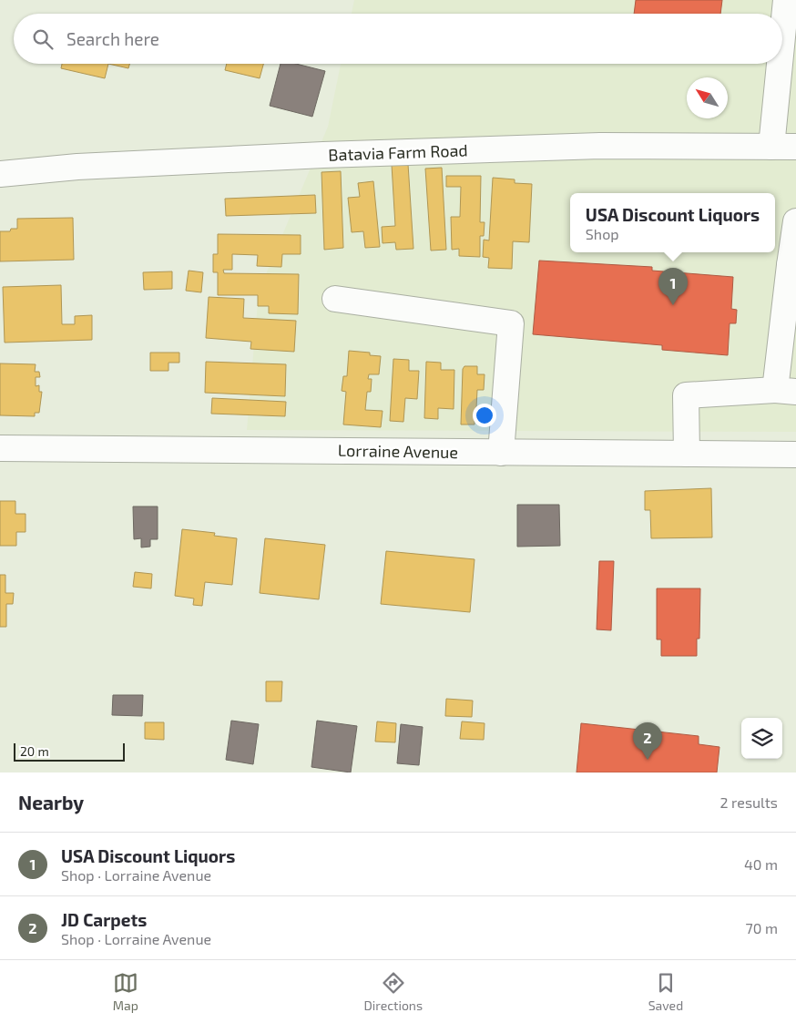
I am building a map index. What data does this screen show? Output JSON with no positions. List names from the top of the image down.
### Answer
{
  "streets": {
    "street": ["Batavia Farm Road", "Lorraine Avenue"]
  },
  "scale_bar": "20 m",
  "north": "top left",
  "page": {
    "search": "Search here",
    "popup": ["USA Discount Liquors", "Shop"],
    "pins": ["1", "2"],
    "scale": "20 m",
    "heading": ["Nearby", "2 results"],
    "list": [
      {
        "mark": "1",
        "name": "USA Discount Liquors",
        "note": "Shop · Lorraine Avenue",
        "value": "40 m"
      },
      {
        "mark": "2",
        "name": "JD Carpets",
        "note": "Shop · Lorraine Avenue",
        "value": "70 m"
      }
    ],
    "nav": ["Map", "Directions", "Saved"]
  }
}
